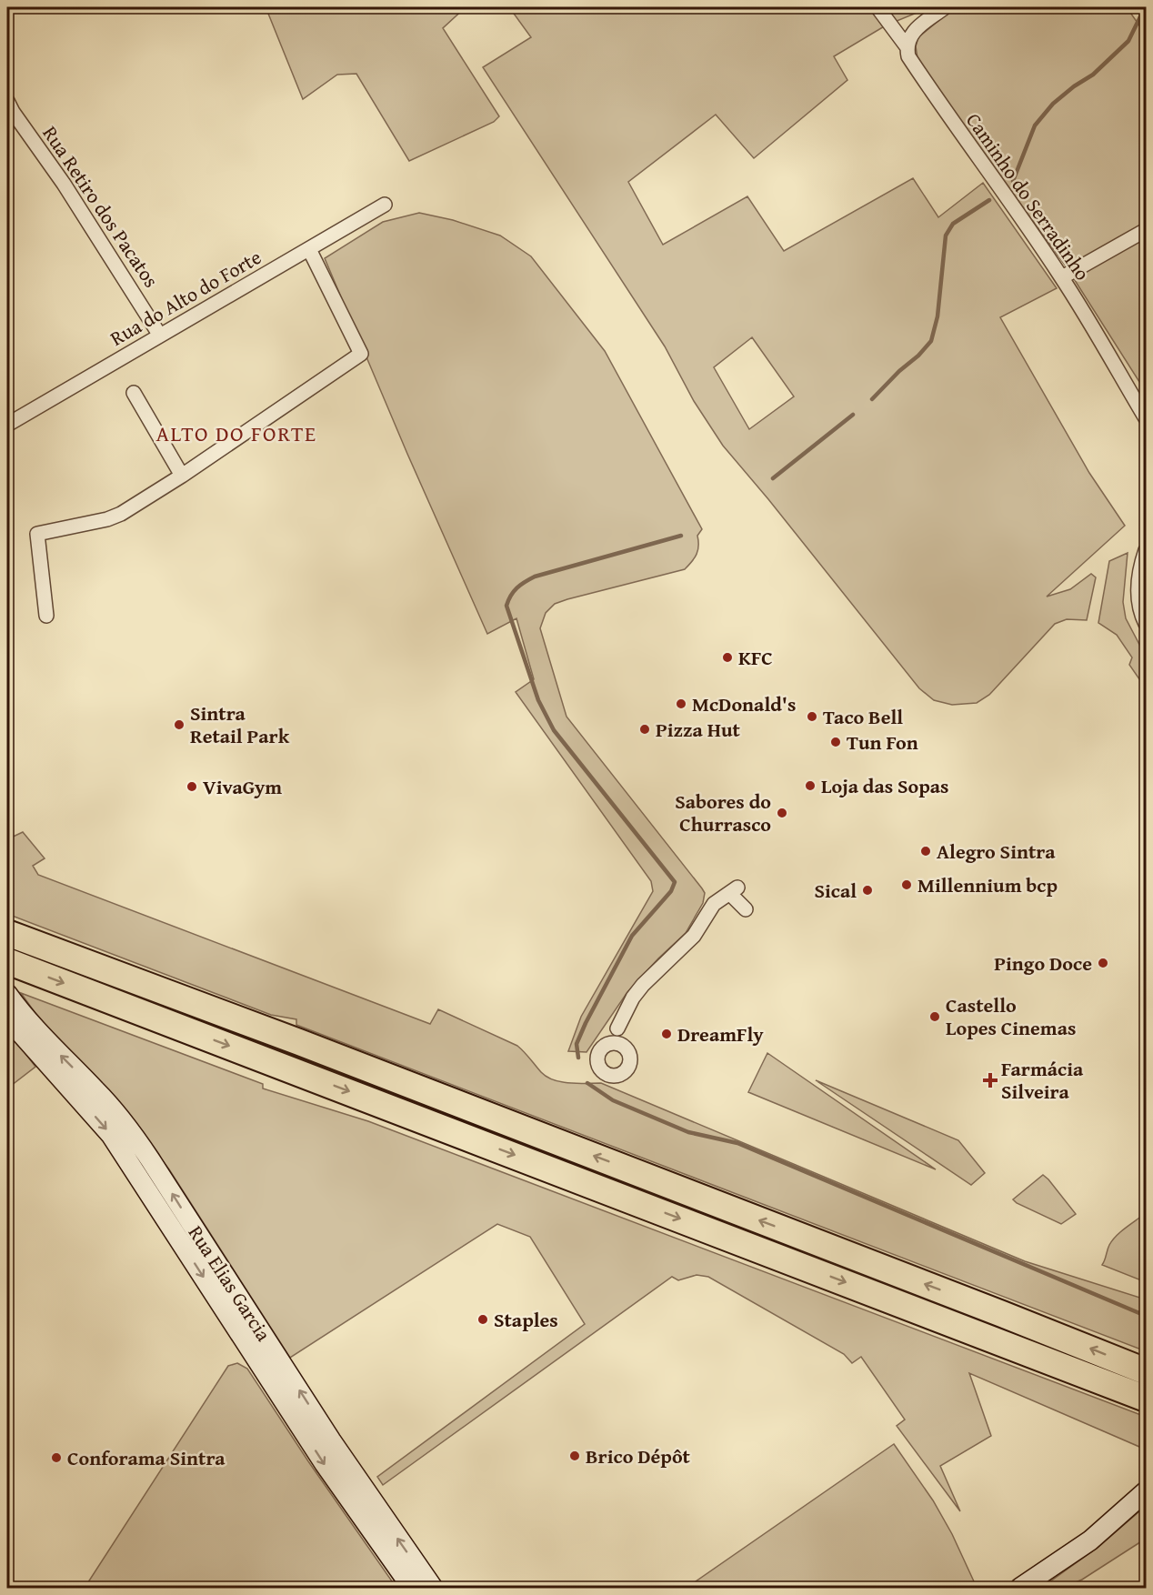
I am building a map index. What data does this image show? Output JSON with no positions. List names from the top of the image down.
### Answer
{
  "streets": {
    "street": [
      "Caminho do Serradinho",
      "Rua Retiro dos Pacatos",
      "Rua do Alto do Forte",
      "Rua Elias Garcia"
    ]
  },
  "crossings": [
    ["Rua Retiro dos Pacatos", "Rua do Alto do Forte"]
  ],
  "districts": ["ALTO DO FORTE"],
  "places": {
    "other": [
      "KFC",
      "McDonald's",
      "Taco Bell",
      "Sintra Retail Park",
      "Pizza Hut",
      "Tun Fon",
      "Loja das Sopas",
      "VivaGym",
      "Sabores do Churrasco",
      "Alegro Sintra",
      "Millennium bcp",
      "Sical",
      "Pingo Doce",
      "Castello Lopes Cinemas",
      "DreamFly",
      "Staples",
      "Brico Dépôt",
      "Conforama Sintra"
    ],
    "health": ["Farmácia Silveira"]
  }
}
